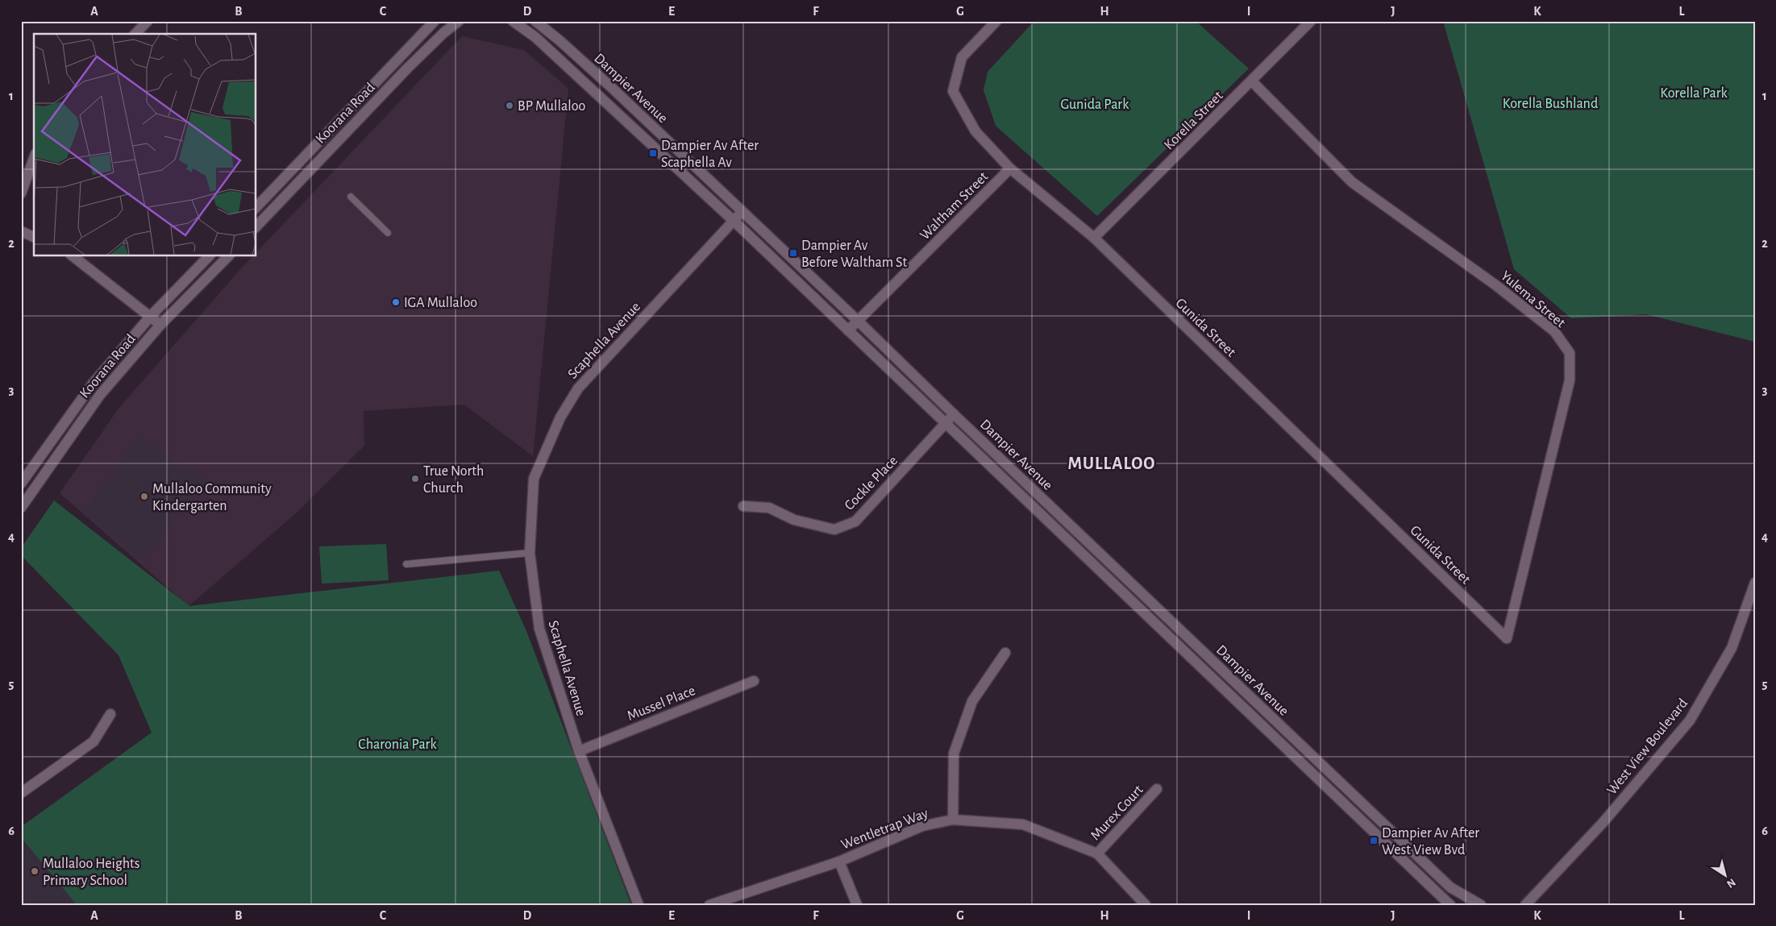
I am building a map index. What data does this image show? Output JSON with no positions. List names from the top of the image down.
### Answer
{
  "streets": {
    "street": [
      "Dampier Avenue",
      "Koorana Road",
      "Korella Street",
      "Waltham Street",
      "Yulema Street",
      "Gunida Street",
      "Scaphella Avenue",
      "Cockle Place",
      "Mussel Place",
      "West View Boulevard",
      "Murex Court",
      "Wentletrap Way"
    ]
  },
  "crossings": [
    ["Dampier Avenue", "Waltham Street"],
    ["Dampier Avenue", "Scaphella Avenue"],
    ["Dampier Avenue", "Cockle Place"],
    ["Korella Street", "Yulema Street"],
    ["Korella Street", "Gunida Street"],
    ["Waltham Street", "Gunida Street"],
    ["Yulema Street", "Gunida Street"],
    ["Scaphella Avenue", "Mussel Place"],
    ["Murex Court", "Wentletrap Way"]
  ],
  "districts": ["MULLALOO"],
  "parks": [
    "Korella Park",
    "Korella Bushland",
    "Gunida Park",
    "Charonia Park"
  ],
  "places": {
    "other": [
      "BP Mullaloo",
      "IGA Mullaloo",
      "True North Church",
      "Mullaloo Community Kindergarten",
      "Mullaloo Heights Primary School"
    ],
    "transit": ["Dampier Av After Scaphella Av", "Dampier Av Before Waltham St", "Dampier Av After West View Bvd"]
  },
  "north": "bottom right",
  "grid": {
    "columns": [
      "A",
      "B",
      "C",
      "D",
      "E",
      "F",
      "G",
      "H",
      "I",
      "J",
      "K",
      "L"
    ],
    "rows": [
      "1",
      "2",
      "3",
      "4",
      "5",
      "6"
    ]
  }
}
